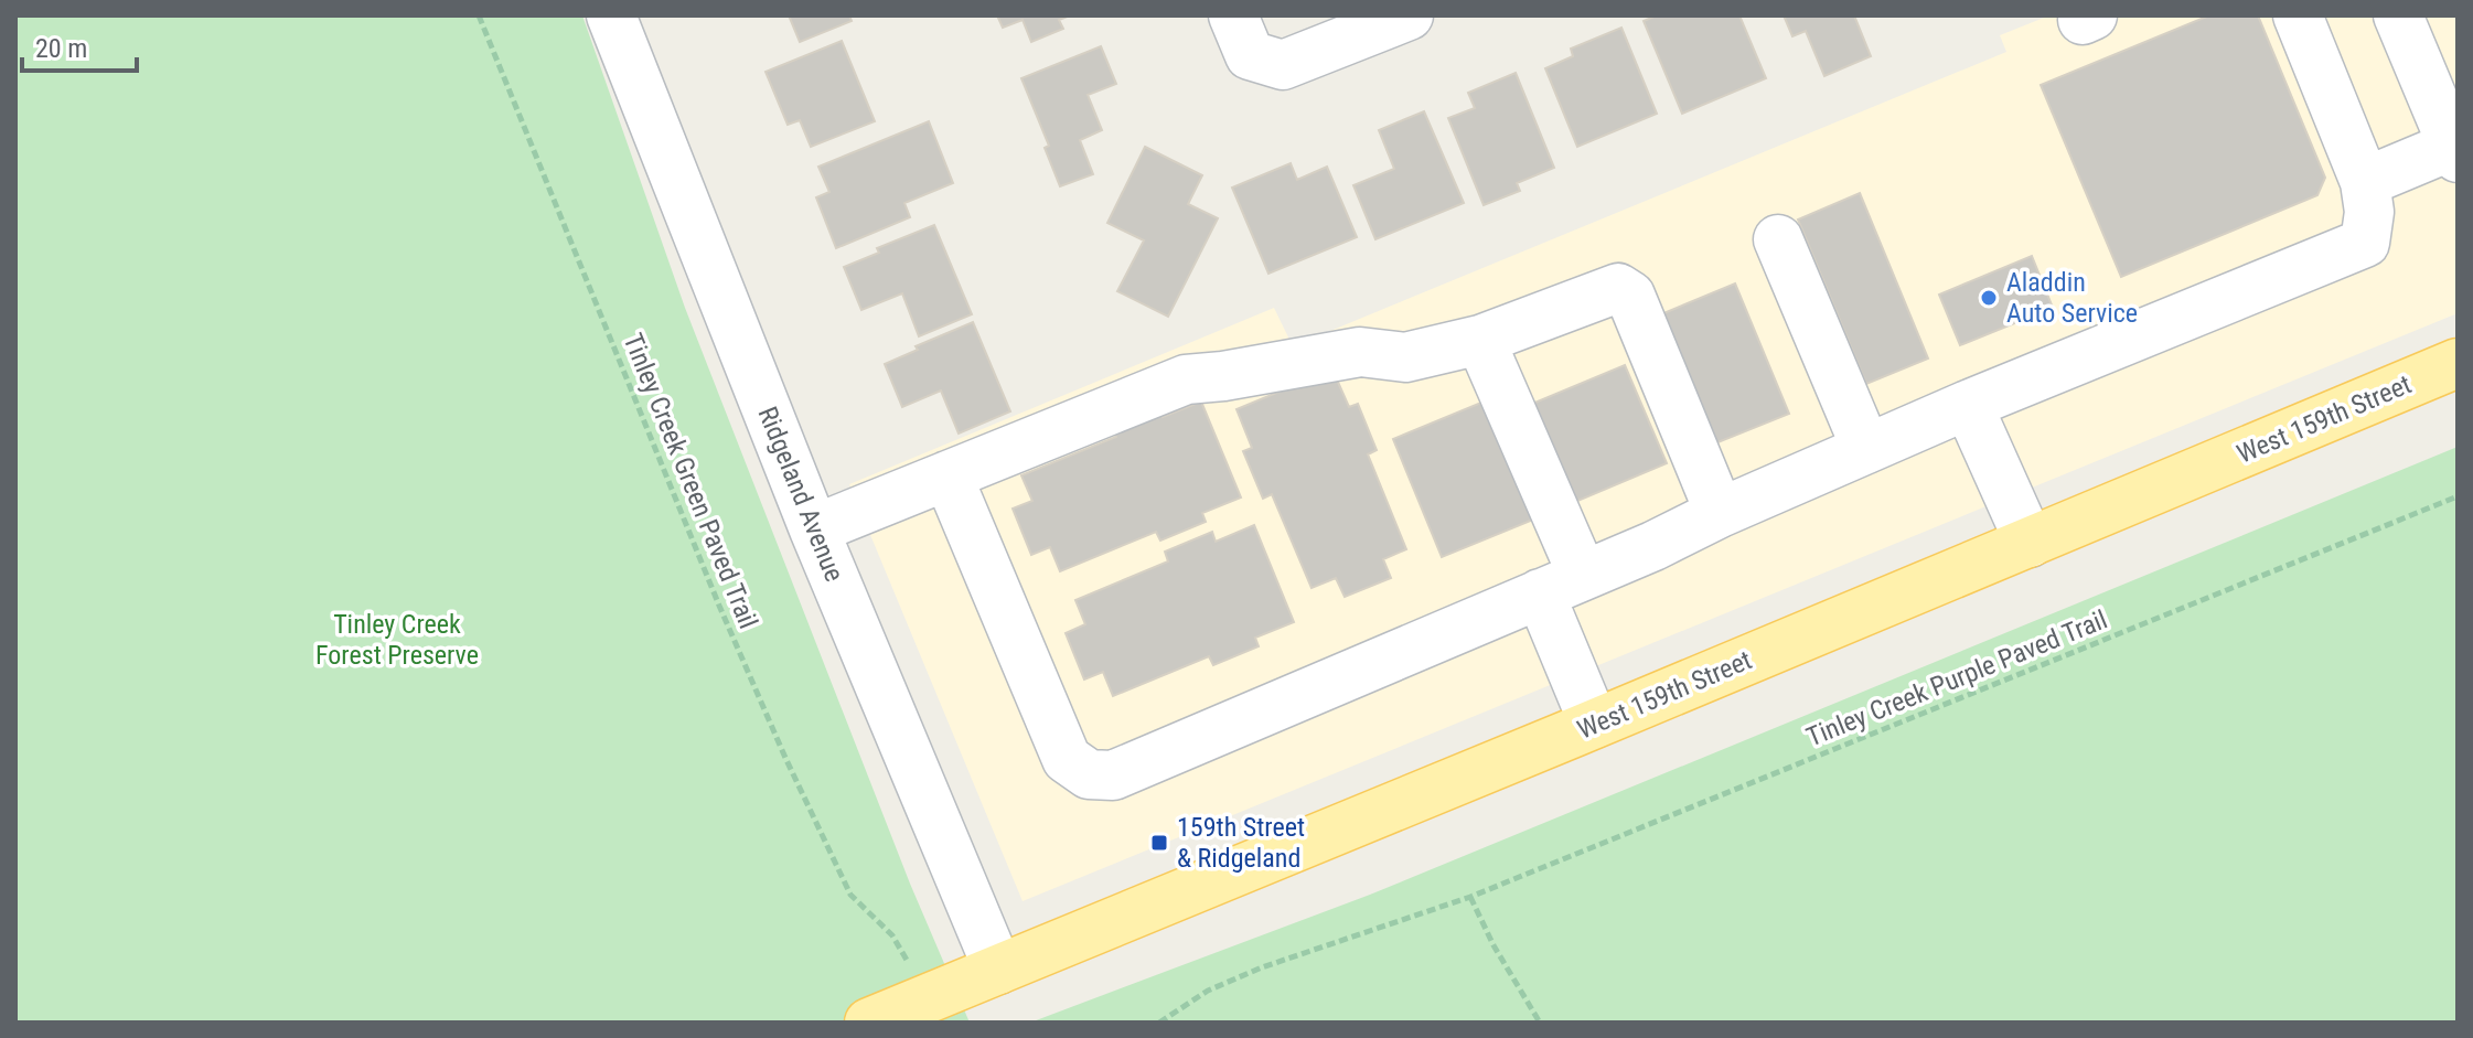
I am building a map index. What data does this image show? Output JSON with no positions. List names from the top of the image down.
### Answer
{
  "streets": {
    "main road": ["West 159th Street"],
    "street": ["Ridgeland Avenue"],
    "path": ["Tinley Creek Green Paved Trail", "Tinley Creek Purple Paved Trail"]
  },
  "crossings": [
    ["West 159th Street", "Ridgeland Avenue"]
  ],
  "parks": ["Tinley Creek Forest Preserve"],
  "places": {
    "other": ["Aladdin Auto Service"],
    "transit": ["159th Street & Ridgeland"]
  },
  "scale_bar": "20 m"
}
